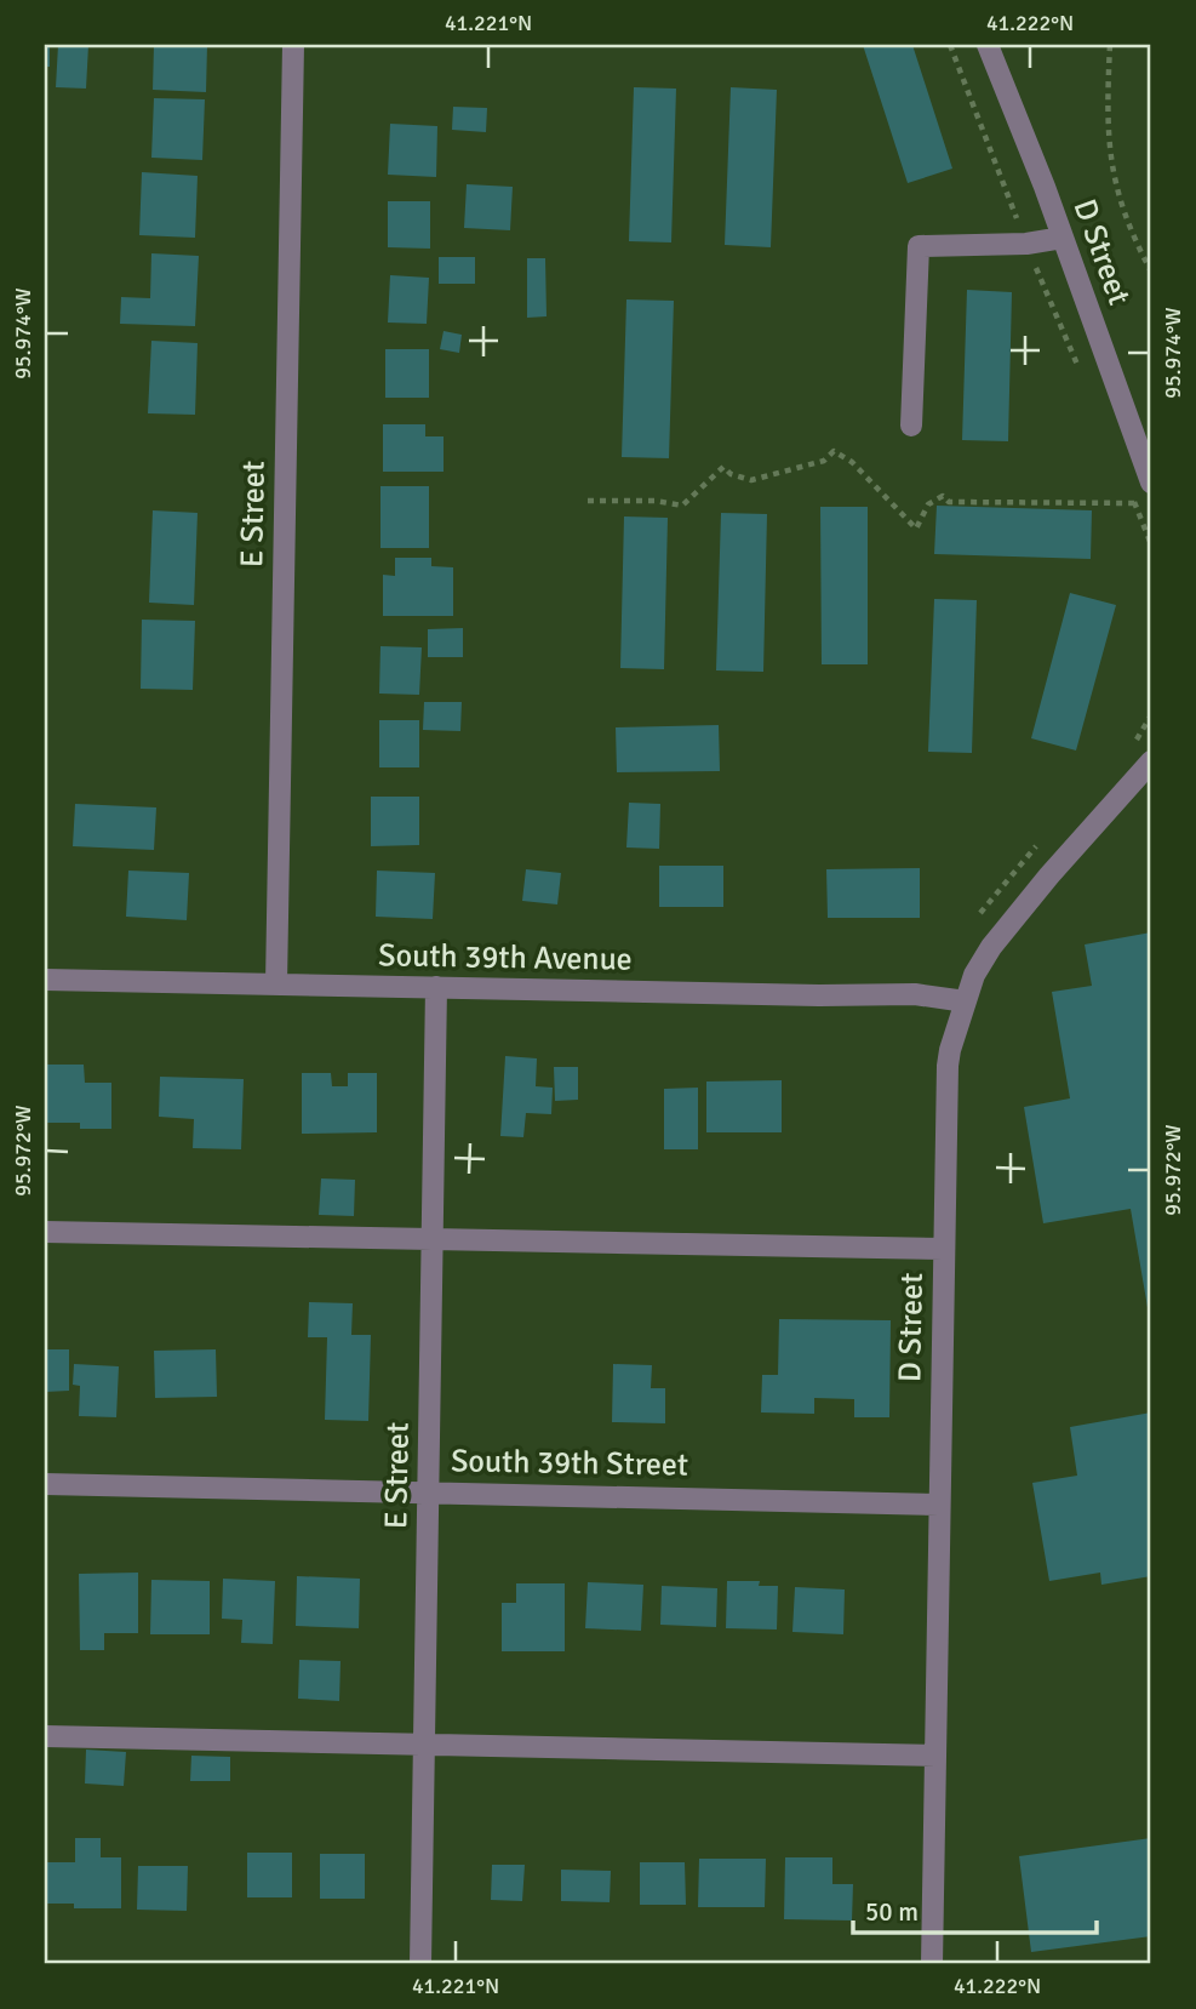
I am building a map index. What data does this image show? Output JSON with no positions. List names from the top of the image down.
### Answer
{
  "streets": {
    "street": [
      "D Street",
      "E Street",
      "South 39th Avenue",
      "South 39th Street"
    ]
  },
  "crossings": [
    ["D Street", "South 39th Avenue"],
    ["D Street", "South 39th Street"],
    ["E Street", "South 39th Avenue"],
    ["E Street", "South 39th Street"]
  ],
  "scale_bar": "50 m",
  "coordinates": [
    "41.221°N",
    "41.222°N",
    "95.974°W",
    "95.972°W"
  ]
}
